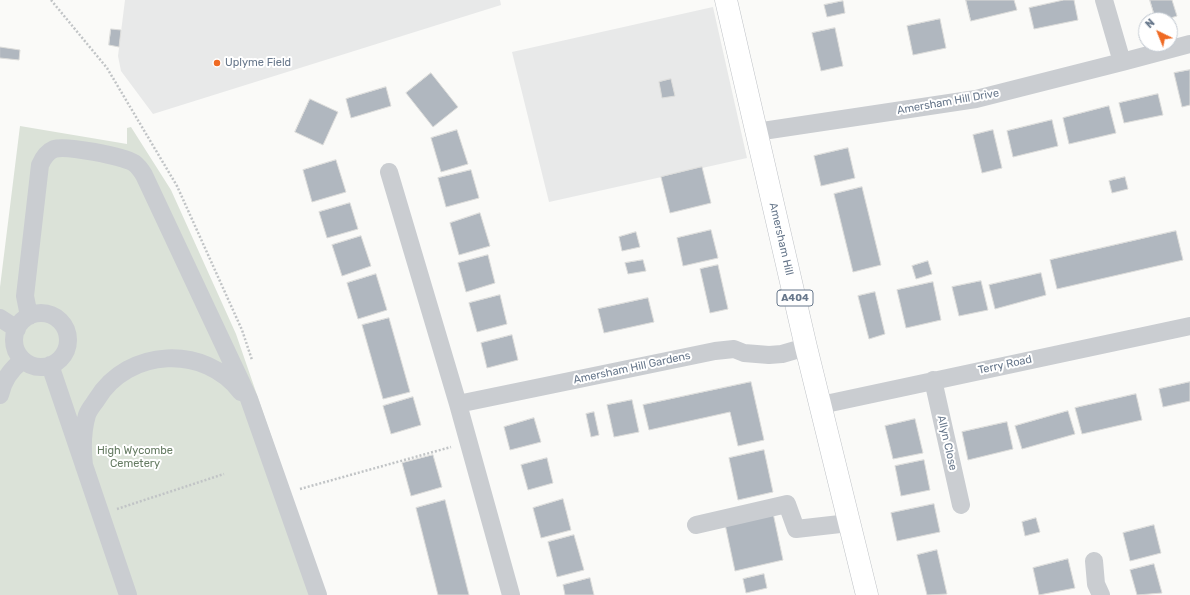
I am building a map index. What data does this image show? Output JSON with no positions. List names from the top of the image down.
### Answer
{
  "streets": {
    "main road": ["Amersham Hill", "A404"],
    "street": [
      "Amersham Hill Drive",
      "Terry Road",
      "Amersham Hill Gardens",
      "Allyn Close"
    ]
  },
  "crossings": [
    ["Amersham Hill Drive", "Amersham Hill"],
    ["Amersham Hill", "Terry Road"],
    ["Amersham Hill", "Amersham Hill Gardens"],
    ["Terry Road", "Allyn Close"]
  ],
  "parks": ["High Wycombe Cemetery"],
  "places": ["Uplyme Field"],
  "north": "top left"
}
